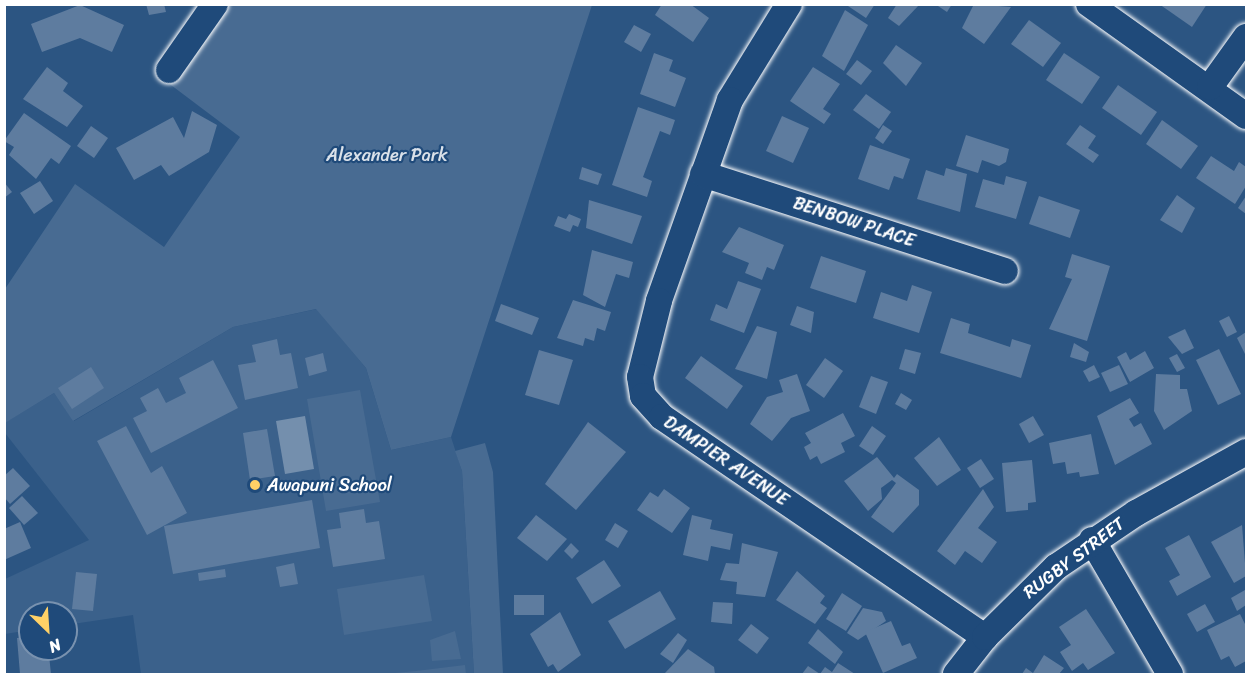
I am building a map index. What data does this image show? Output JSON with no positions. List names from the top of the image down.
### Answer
{
  "streets": {
    "street": ["BENBOW PLACE", "DAMPIER AVENUE", "RUGBY STREET"]
  },
  "crossings": [
    ["BENBOW PLACE", "DAMPIER AVENUE"],
    ["DAMPIER AVENUE", "RUGBY STREET"]
  ],
  "parks": ["Alexander Park"],
  "places": ["Awapuni School"],
  "north": "bottom right"
}
